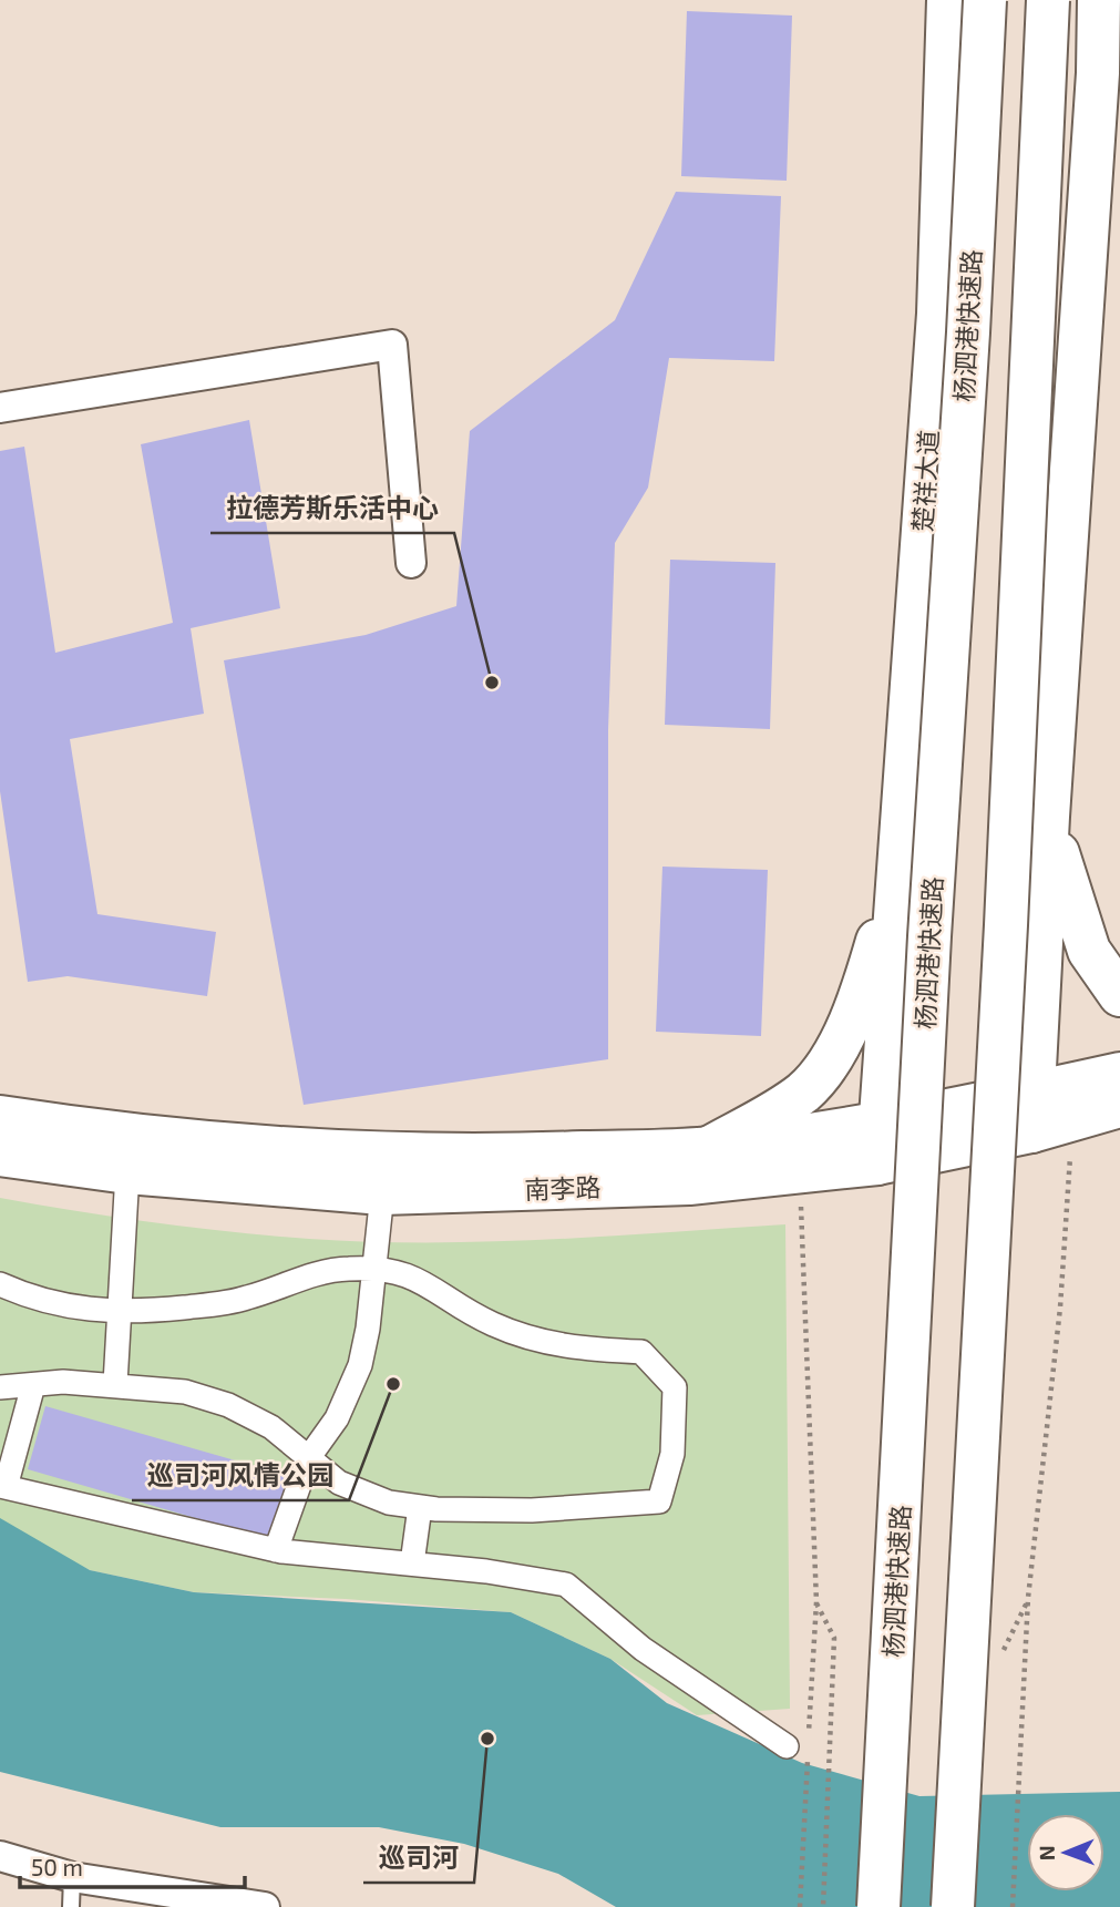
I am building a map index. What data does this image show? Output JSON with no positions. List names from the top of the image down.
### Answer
{
  "streets": {
    "main road": ["杨泗港快速路", "楚祥大道", "南李路"]
  },
  "places": ["拉德芳斯乐活中心", "巡司河风情公园", "巡司河"],
  "scale_bar": "50 m",
  "north": "left"
}
